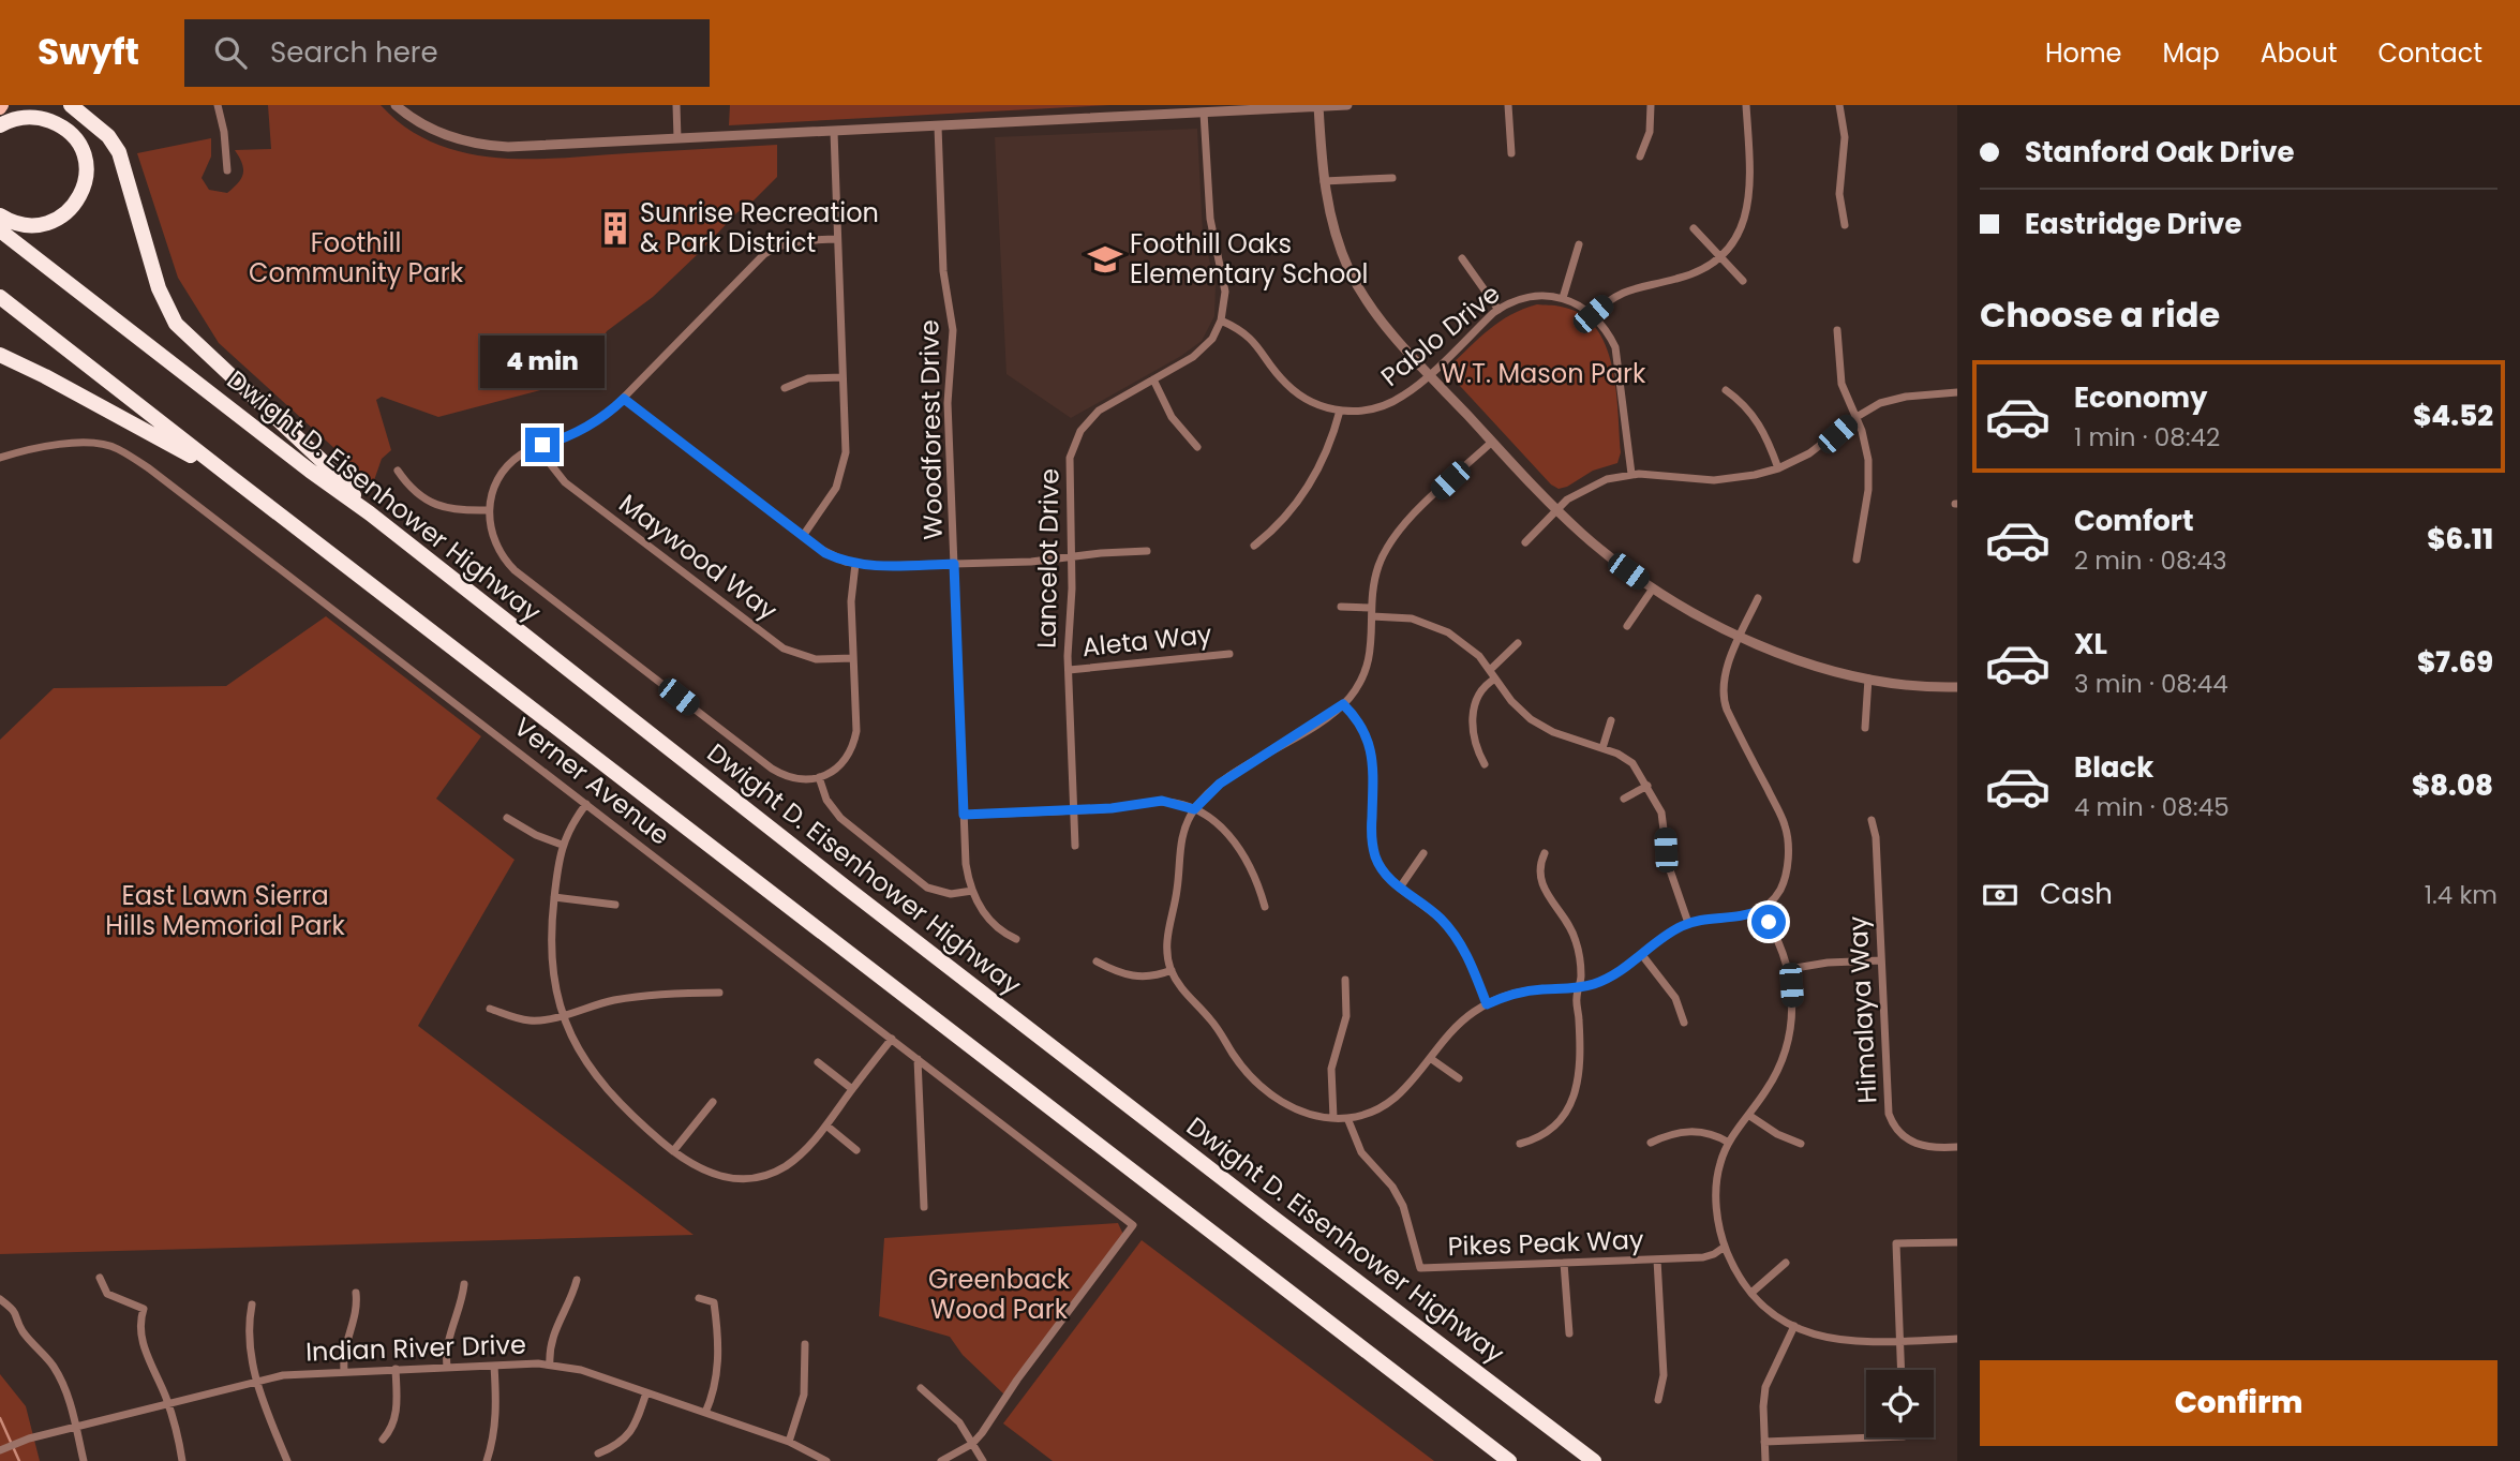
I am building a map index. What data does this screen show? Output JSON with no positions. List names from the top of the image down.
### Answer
{
  "streets": {
    "highway": ["Dwight D. Eisenhower Highway"],
    "street": [
      "Pablo Drive",
      "Woodforest Drive",
      "Maywood Way",
      "Lancelot Drive",
      "Aleta Way",
      "Verner Avenue",
      "Himalaya Way",
      "Pikes Peak Way",
      "Indian River Drive"
    ]
  },
  "crossings": [
    ["Pablo Drive", "Lancelot Drive"],
    ["Lancelot Drive", "Aleta Way"]
  ],
  "parks": [
    "Foothill Community Park",
    "W.T. Mason Park",
    "East Lawn Sierra Hills Memorial Park",
    "Greenback Wood Park"
  ],
  "places": {
    "building": ["Sunrise Recreation & Park District"],
    "school or university": ["Foothill Oaks Elementary School"]
  },
  "page": {
    "header": "Swyft",
    "search": "Search here",
    "nav": [
      "Home",
      "Map",
      "About",
      "Contact"
    ],
    "banner": ["Stanford Oak Drive", "Eastridge Drive"],
    "heading": "Choose a ride",
    "bubble": "4 min",
    "list": [
      {
        "name": "Economy",
        "note": "1 min · 08:42",
        "value": "$4.52"
      },
      {
        "name": "Comfort",
        "note": "2 min · 08:43",
        "value": "$6.11"
      },
      {
        "name": "XL",
        "note": "3 min · 08:44",
        "value": "$7.69"
      },
      {
        "name": "Black",
        "note": "4 min · 08:45",
        "value": "$8.08"
      }
    ],
    "pay": ["Cash", "1.4 km"],
    "buttons": "Confirm"
  }
}
